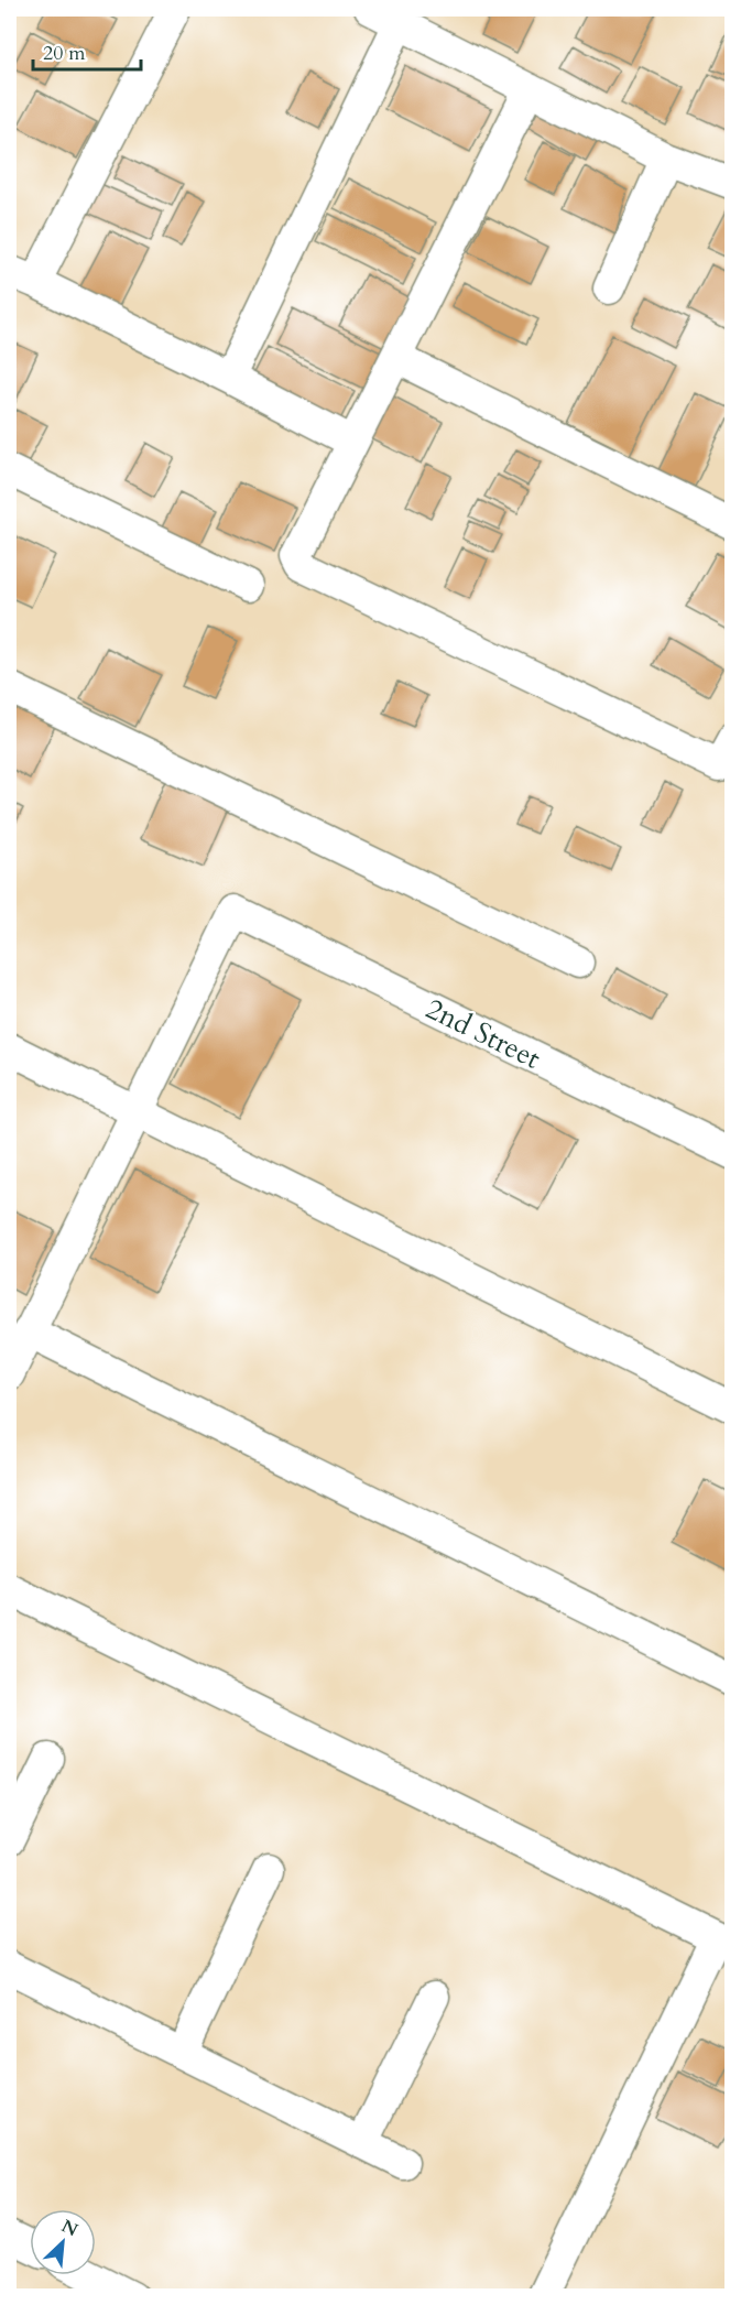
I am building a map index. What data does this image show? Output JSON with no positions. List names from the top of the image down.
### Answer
{
  "streets": {
    "street": ["2nd Street"]
  },
  "scale_bar": "20 m",
  "north": "top right"
}
